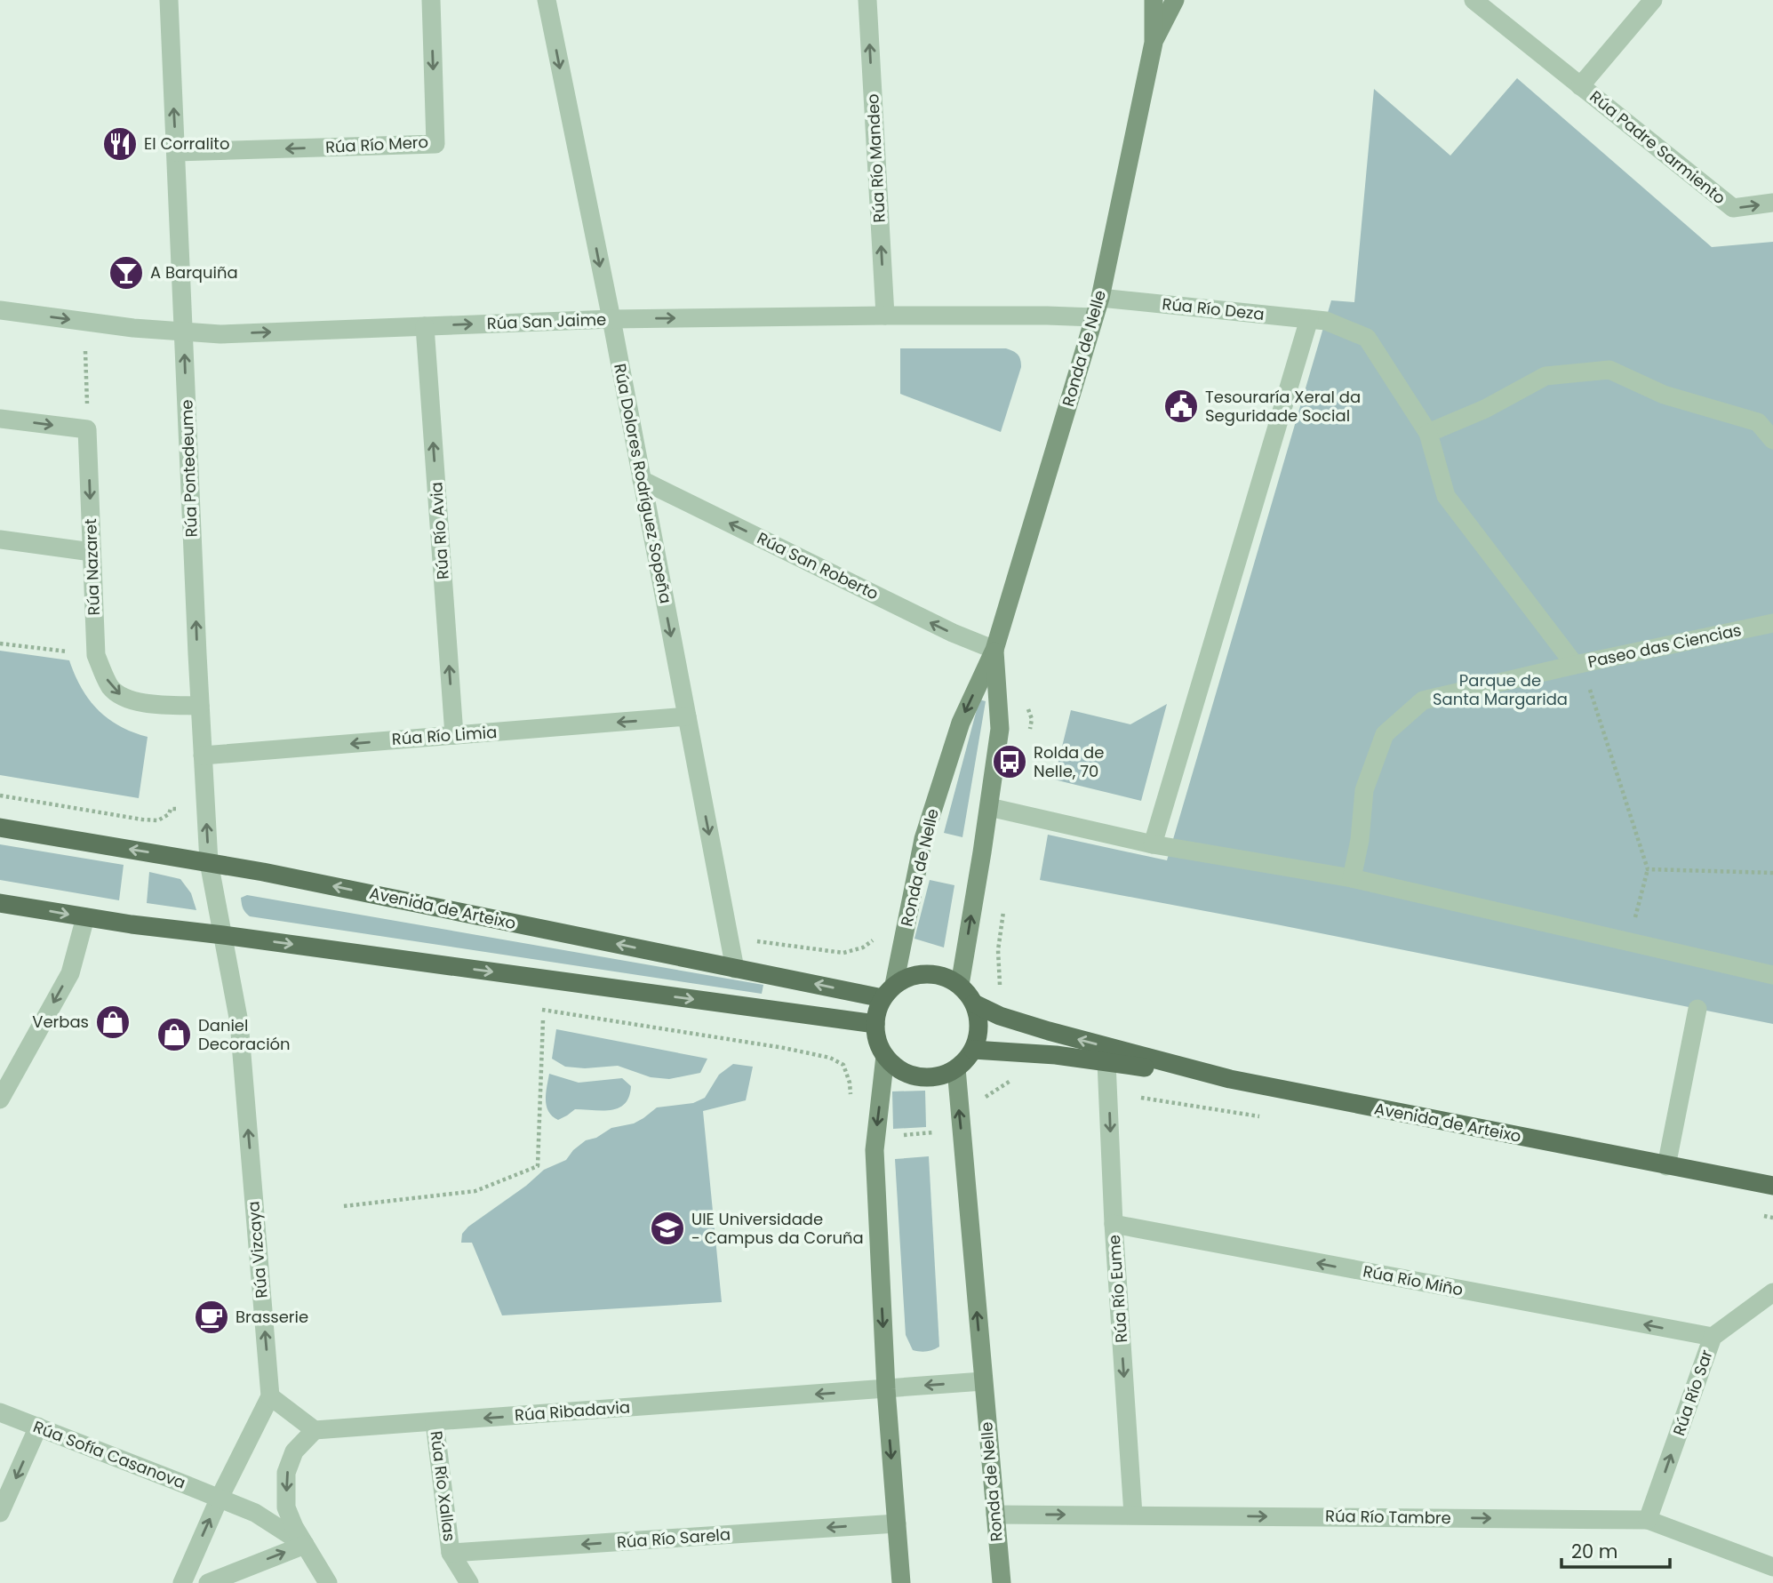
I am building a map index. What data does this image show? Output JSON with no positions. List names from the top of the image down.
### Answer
{
  "streets": {
    "main road": ["Avenida de Arteixo"],
    "street": [
      "Rúa Río Mero",
      "Rúa Padre Sarmiento",
      "Rúa Río Mandeo",
      "Rúa Río Deza",
      "Rúa San Jaime",
      "Ronda de Nelle",
      "Rúa Pontedeume",
      "Rúa Dolores Rodríguez Sopeña",
      "Rúa Río Avia",
      "Rúa San Roberto",
      "Rúa Nazaret",
      "Paseo das Ciencias",
      "Rúa Río Limia",
      "Rúa Vizcaya",
      "Rúa Río Miño",
      "Rúa Río Eume",
      "Rúa Río Sar",
      "Rúa Ribadavia",
      "Rúa Sofía Casanova",
      "Rúa Río Xallas",
      "Rúa Río Tambre",
      "Rúa Río Sarela"
    ]
  },
  "crossings": [
    ["Rúa Río Mero", "Rúa Pontedeume"],
    ["Rúa Río Mandeo", "Rúa San Jaime"],
    ["Rúa Río Deza", "Ronda de Nelle"],
    ["Rúa San Jaime", "Ronda de Nelle"],
    ["Rúa San Jaime", "Rúa Pontedeume"],
    ["Rúa San Jaime", "Rúa Dolores Rodríguez Sopeña"],
    ["Rúa San Jaime", "Rúa Río Avia"],
    ["Ronda de Nelle", "Rúa San Roberto"],
    ["Ronda de Nelle", "Avenida de Arteixo"],
    ["Ronda de Nelle", "Rúa Río Tambre"],
    ["Rúa Pontedeume", "Rúa Nazaret"],
    ["Rúa Pontedeume", "Rúa Río Limia"],
    ["Rúa Pontedeume", "Avenida de Arteixo"],
    ["Rúa Pontedeume", "Rúa Vizcaya"],
    ["Rúa Dolores Rodríguez Sopeña", "Rúa San Roberto"],
    ["Rúa Dolores Rodríguez Sopeña", "Rúa Río Limia"],
    ["Rúa Dolores Rodríguez Sopeña", "Avenida de Arteixo"],
    ["Rúa Río Avia", "Rúa Río Limia"],
    ["Avenida de Arteixo", "Rúa Río Eume"],
    ["Rúa Río Miño", "Rúa Río Eume"],
    ["Rúa Río Miño", "Rúa Río Sar"],
    ["Rúa Río Eume", "Rúa Río Tambre"],
    ["Rúa Río Sar", "Rúa Río Tambre"],
    ["Rúa Ribadavia", "Rúa Río Xallas"],
    ["Rúa Río Xallas", "Rúa Río Sarela"]
  ],
  "one_way": [
    "Rúa Padre Sarmiento",
    "Rúa Río Mandeo",
    "Rúa San Jaime",
    "Rúa Pontedeume",
    "Rúa Dolores Rodríguez Sopeña",
    "Rúa Río Avia",
    "Rúa San Roberto",
    "Rúa Nazaret",
    "Rúa Río Limia",
    "Rúa Vizcaya",
    "Rúa Río Miño",
    "Rúa Río Eume",
    "Rúa Río Sar",
    "Rúa Ribadavia",
    "Rúa Río Tambre",
    "Rúa Río Sarela"
  ],
  "parks": ["Parque de Santa Margarida"],
  "places": {
    "restaurant": ["El Corralito"],
    "bar": ["A Barquiña"],
    "public building": ["Tesouraría Xeral da Seguridade Social"],
    "bus stop": ["Rolda de Nelle, 70"],
    "shop": ["Verbas", "Daniel Decoración"],
    "school or university": ["UIE Universidade - Campus da Coruña"],
    "cafe": ["Brasserie"]
  },
  "scale_bar": "20 m"
}
